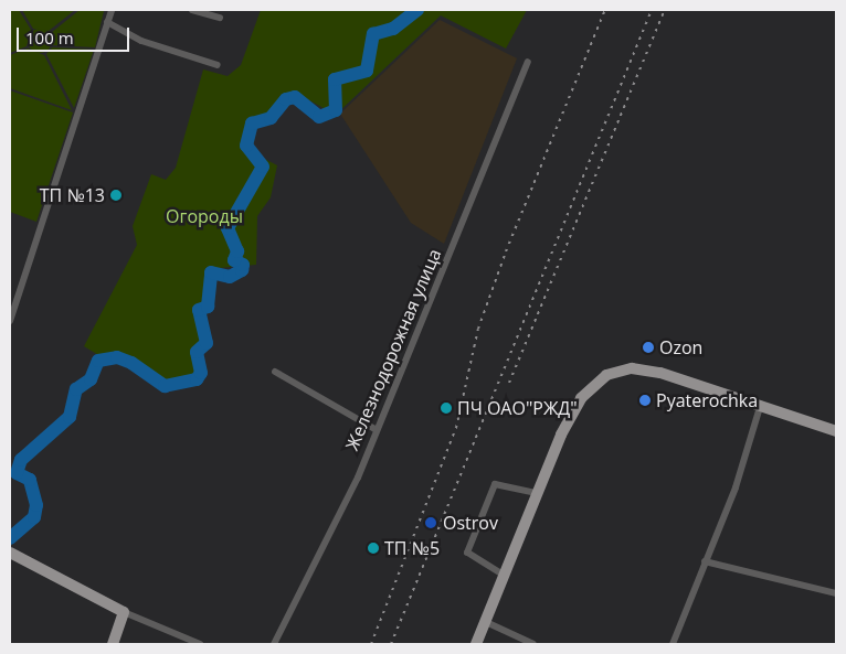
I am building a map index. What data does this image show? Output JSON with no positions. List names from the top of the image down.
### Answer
{
  "streets": {
    "street": ["Железнодорожная улица"]
  },
  "parks": ["Огороды"],
  "places": [
    "ТП №13",
    "Ozon",
    "Pyaterochka",
    "ПЧ ОАО\"РЖД\"",
    "Ostrov",
    "ТП №5"
  ],
  "scale_bar": "100 m"
}
